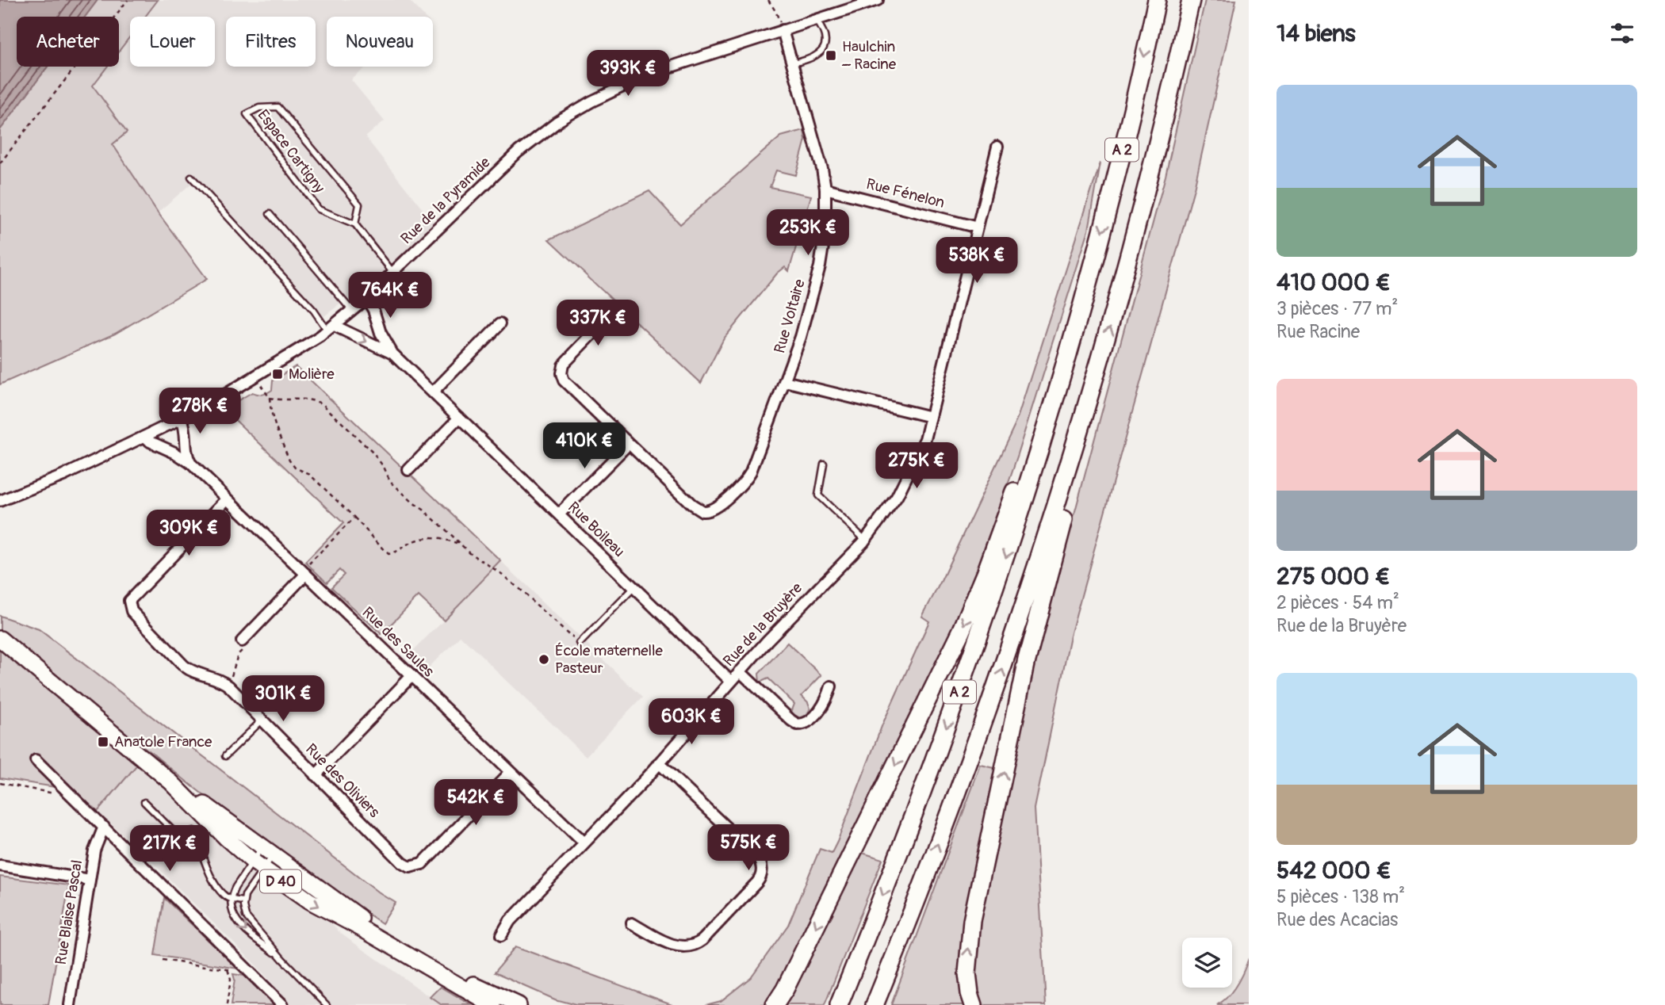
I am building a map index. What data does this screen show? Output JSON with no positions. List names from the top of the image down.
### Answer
{
  "streets": {
    "highway": ["A 2"],
    "main road": ["D 40"],
    "street": [
      "Rue Fénelon",
      "Rue de la Pyramide",
      "Rue Voltaire",
      "Rue Boileau",
      "Rue de la Bruyère",
      "Rue des Saules",
      "Rue des Oliviers",
      "Rue Blaise Pascal"
    ],
    "lane": ["Espace Cartigny"]
  },
  "crossings": [
    ["Espace Cartigny", "Rue de la Pyramide"],
    ["Rue Fénelon", "Rue Voltaire"],
    ["Rue Fénelon", "Rue de la Bruyère"],
    ["Rue de la Pyramide", "Rue Voltaire"],
    ["Rue de la Pyramide", "Rue Boileau"],
    ["Rue de la Pyramide", "Rue des Saules"],
    ["Rue Boileau", "Rue de la Bruyère"],
    ["Rue de la Bruyère", "Rue des Saules"],
    ["Rue des Saules", "Rue des Oliviers"]
  ],
  "places": {
    "transit": ["Haulchin – Racine", "Molière", "Anatole France"],
    "other": ["École maternelle Pasteur"]
  },
  "page": {
    "heading": "14 biens",
    "chip": [
      "Acheter",
      "Louer",
      "Filtres",
      "Nouveau"
    ],
    "price": [
      "393K €",
      "253K €",
      "538K €",
      "764K €",
      "337K €",
      "278K €",
      "410K €",
      "275K €",
      "309K €",
      "301K €",
      "603K €",
      "542K €",
      "575K €",
      "217K €"
    ],
    "list": [
      {
        "name": "410 000 €",
        "note": "3 pièces · 77 m² · Rue Racine"
      },
      {
        "name": "275 000 €",
        "note": "2 pièces · 54 m² · Rue de la Bruyère"
      },
      {
        "name": "542 000 €",
        "note": "5 pièces · 138 m² · Rue des Acacias"
      }
    ]
  }
}
